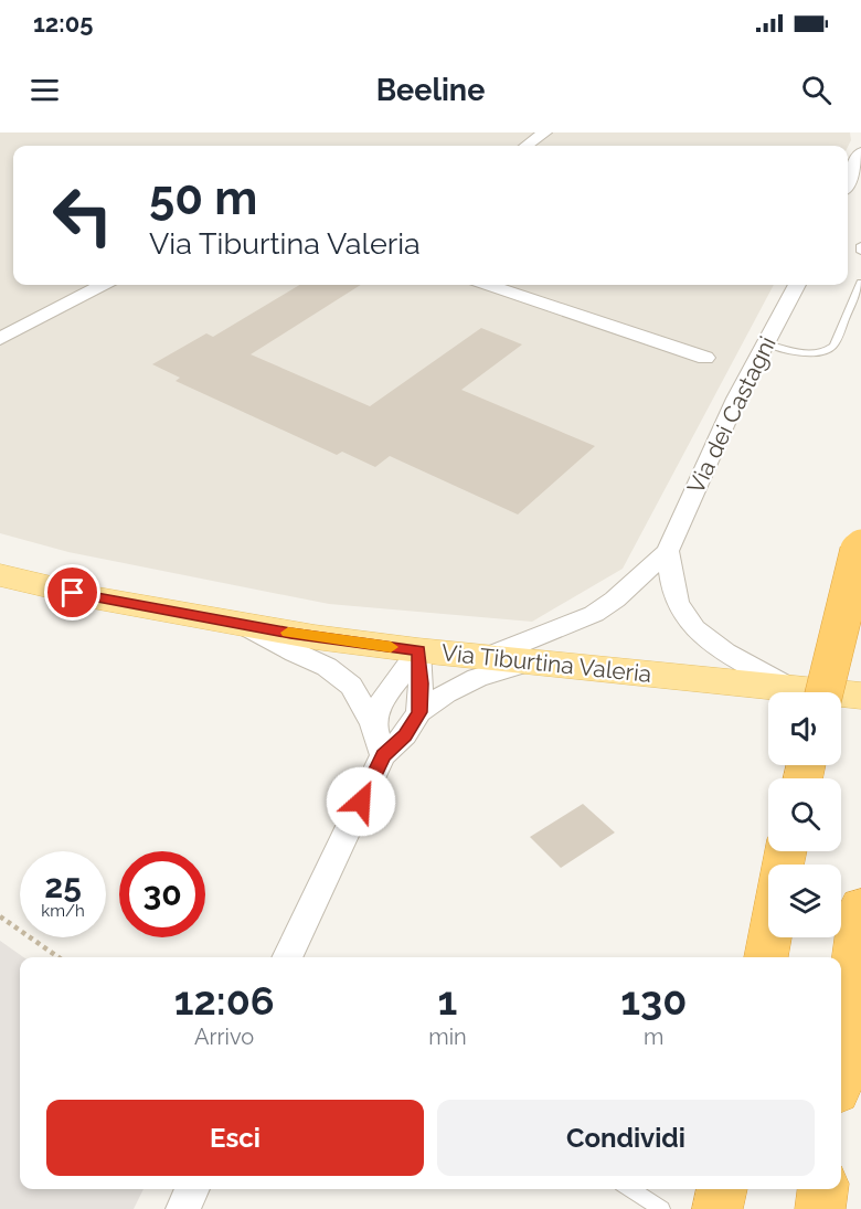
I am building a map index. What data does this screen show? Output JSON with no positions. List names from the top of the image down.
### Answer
{
  "streets": {
    "main road": ["Via Tiburtina Valeria"],
    "street": ["Via dei Castagni"]
  },
  "page": {
    "status": "12:05",
    "header": "Beeline",
    "turn": ["50 m", "Via Tiburtina Valeria"],
    "speed": "25 km/h",
    "limit": "30",
    "eta": [
      "12:06",
      "Arrivo",
      "1",
      "min",
      "130",
      "m"
    ],
    "buttons": ["Esci", "Condividi"]
  }
}
